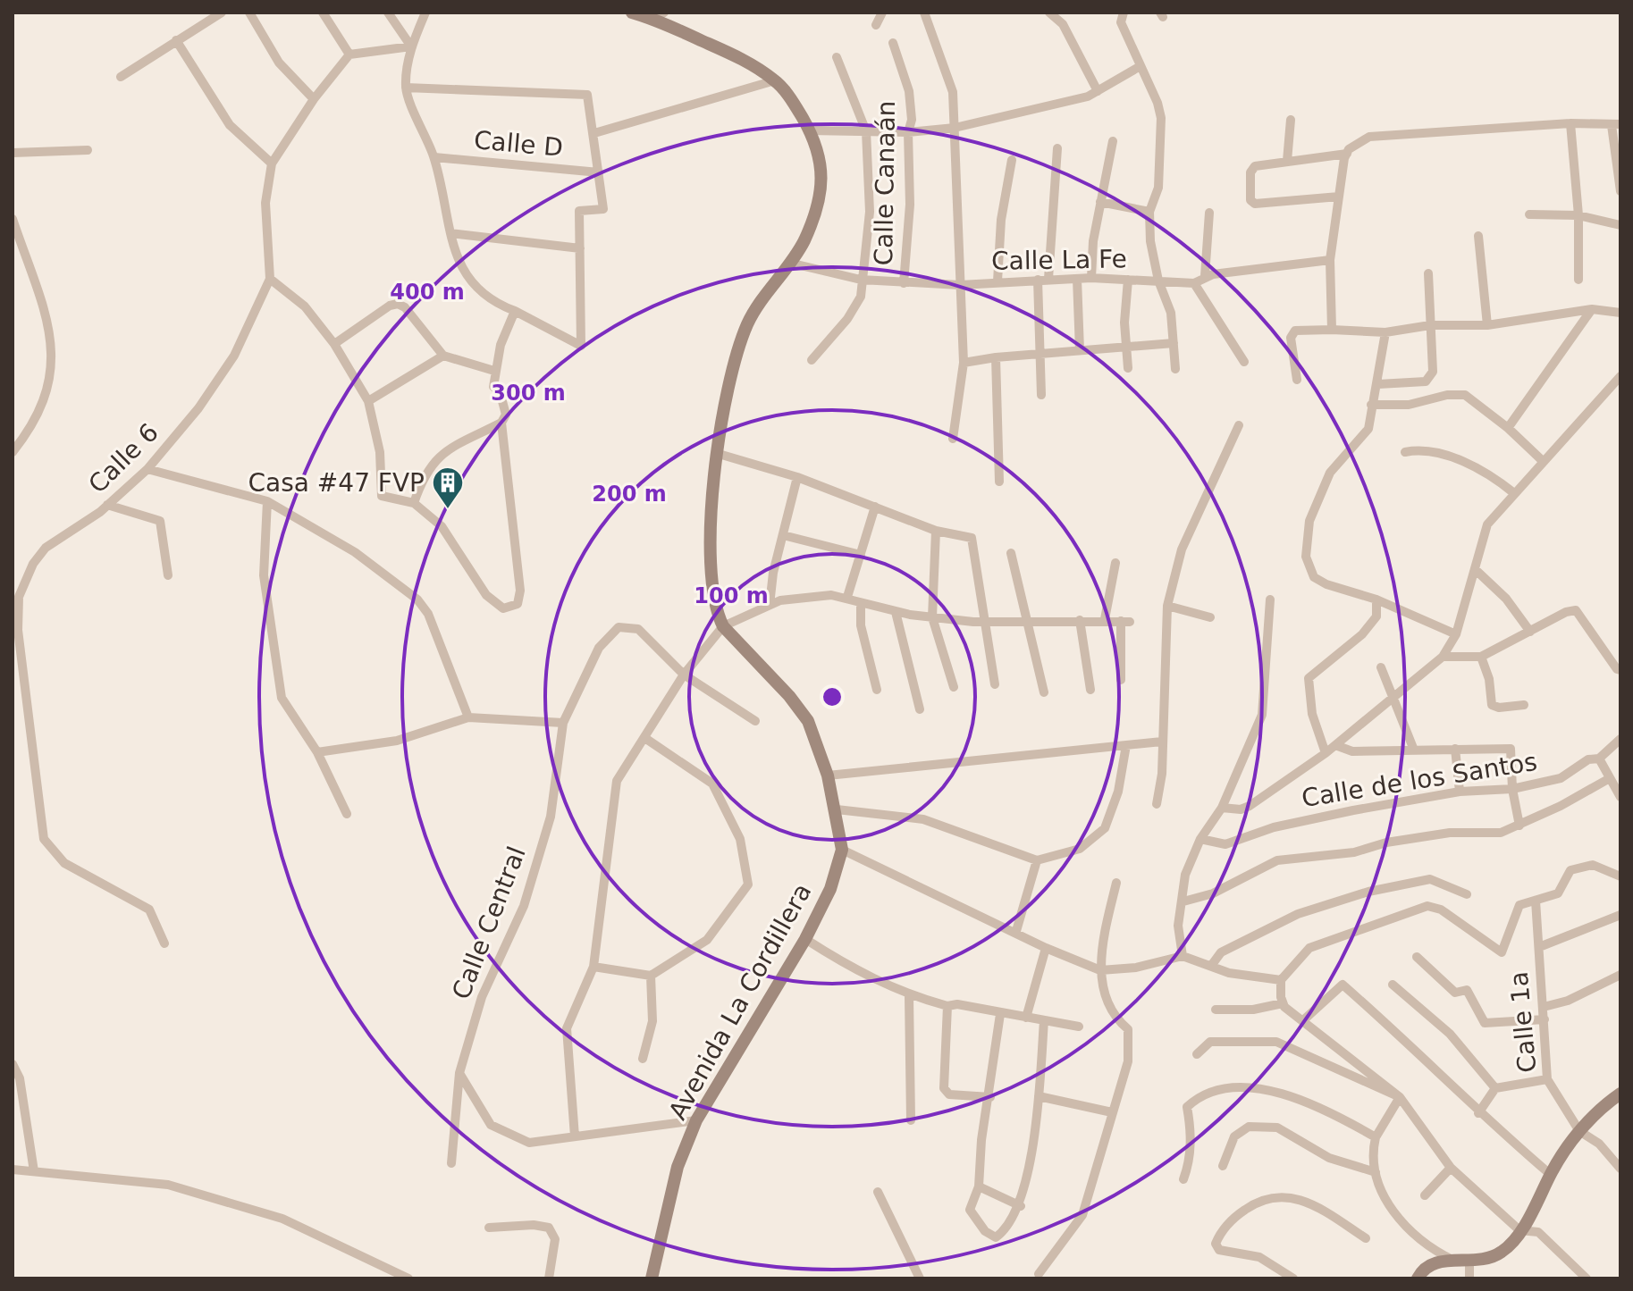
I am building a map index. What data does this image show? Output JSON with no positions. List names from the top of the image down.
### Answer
{
  "streets": {
    "main road": ["Avenida La Cordillera"],
    "street": [
      "Calle D",
      "Calle Canaán",
      "Calle La Fe",
      "Calle 6",
      "Calle de los Santos",
      "Calle Central",
      "Calle 1a"
    ]
  },
  "crossings": [
    ["Calle Canaán", "Calle La Fe"],
    ["Calle La Fe", "Avenida La Cordillera"]
  ],
  "places": {
    "building": ["Casa #47 FVP"]
  },
  "rings": [
    "400 m",
    "300 m",
    "200 m",
    "100 m"
  ]
}
